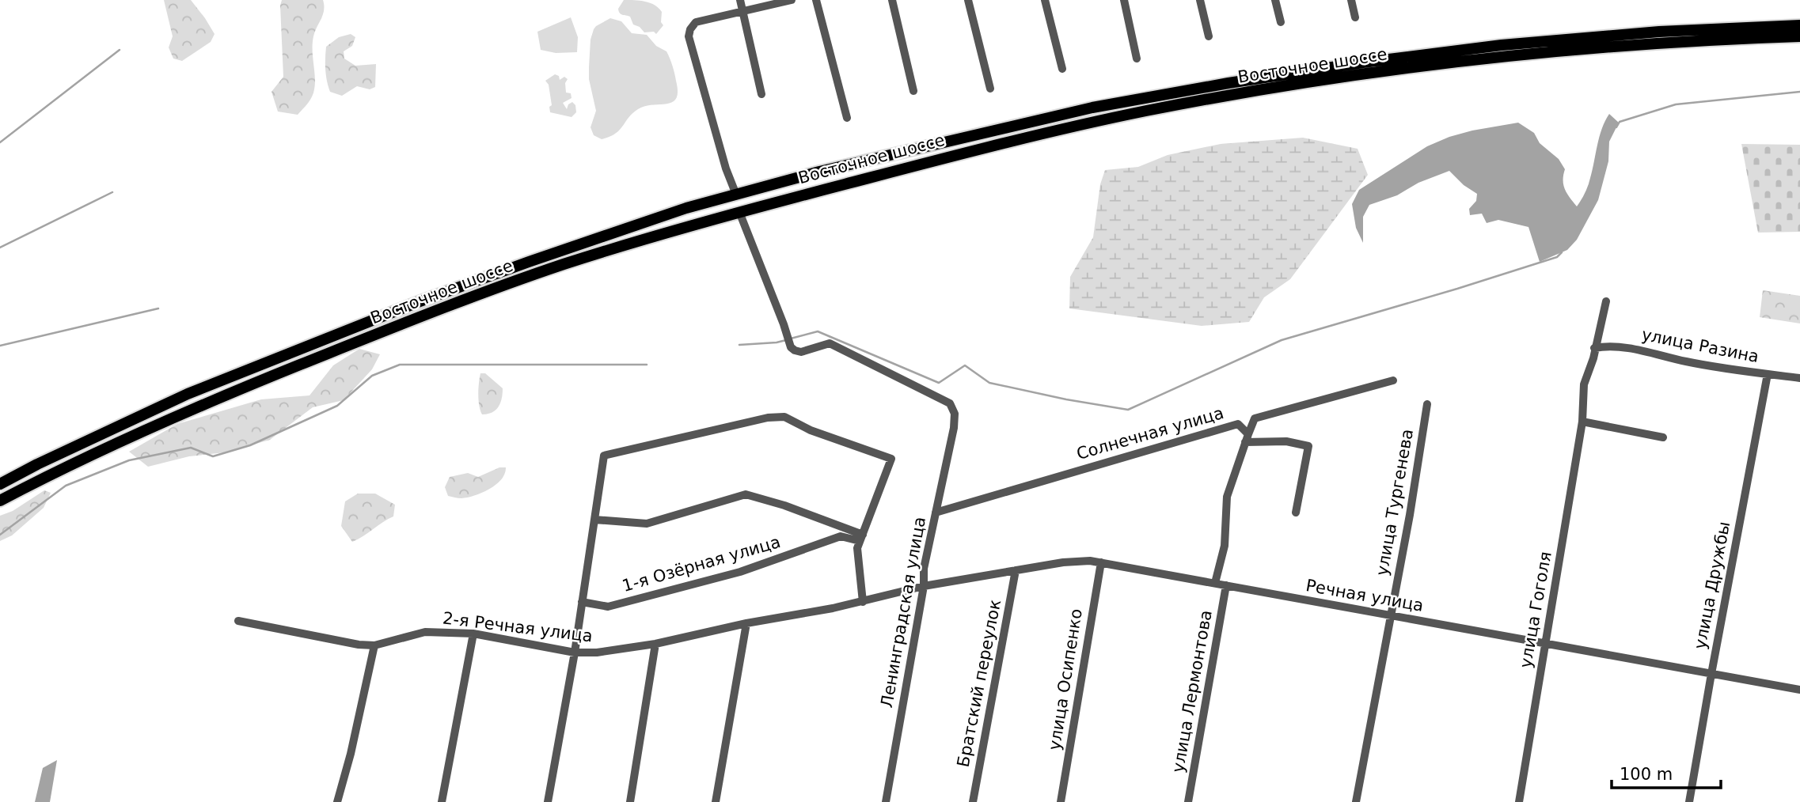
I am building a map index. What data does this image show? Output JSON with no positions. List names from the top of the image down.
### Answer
{
  "streets": {
    "highway": ["Восточное шоссе"],
    "street": [
      "улица Разина",
      "Солнечная улица",
      "улица Тургенева",
      "1-я Озёрная улица",
      "улица Дружбы",
      "Речная улица",
      "улица Гоголя",
      "Ленинградская улица",
      "2-я Речная улица",
      "улица Осипенко",
      "Братский переулок",
      "улица Лермонтова"
    ]
  },
  "crossings": [
    ["Восточное шоссе", "Ленинградская улица"],
    ["улица Разина", "улица Дружбы"],
    ["улица Разина", "улица Гоголя"],
    ["Солнечная улица", "Ленинградская улица"],
    ["улица Тургенева", "Речная улица"],
    ["улица Дружбы", "Речная улица"],
    ["Речная улица", "улица Гоголя"],
    ["Речная улица", "Ленинградская улица"],
    ["Речная улица", "2-я Речная улица"],
    ["Речная улица", "улица Осипенко"],
    ["Речная улица", "Братский переулок"],
    ["Речная улица", "улица Лермонтова"],
    ["Ленинградская улица", "2-я Речная улица"]
  ],
  "scale_bar": "100 m"
}
